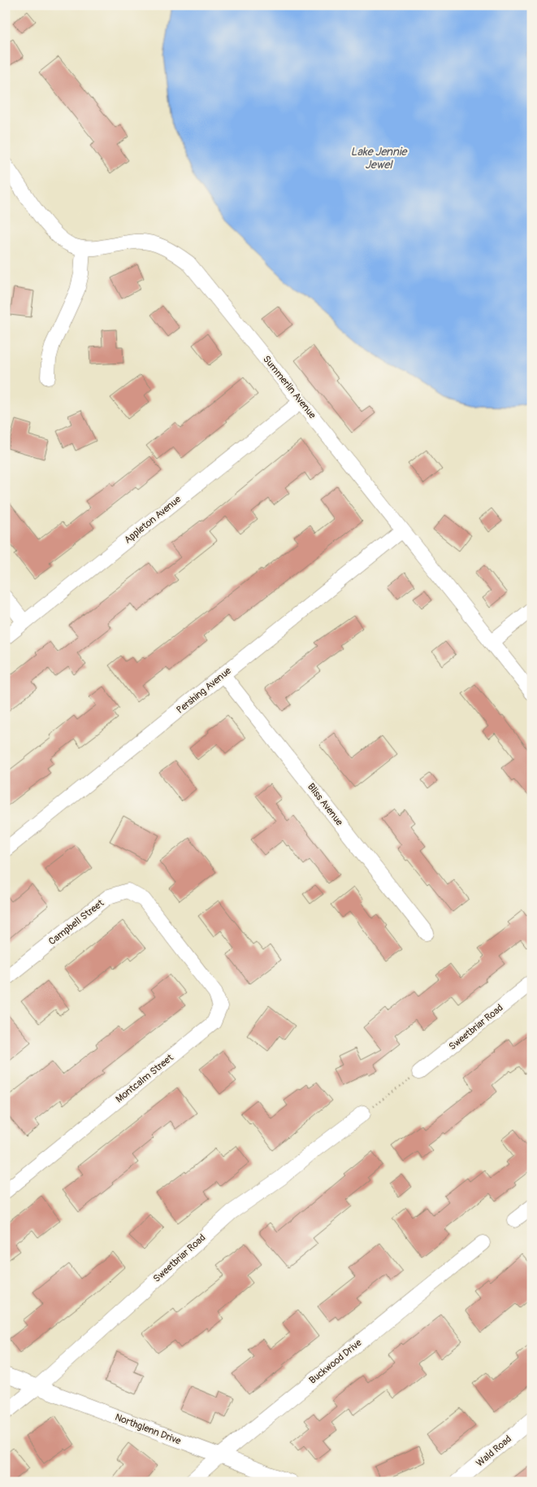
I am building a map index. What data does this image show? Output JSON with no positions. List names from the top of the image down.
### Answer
{
  "streets": {
    "street": [
      "Summerlin Avenue",
      "Appleton Avenue",
      "Pershing Avenue",
      "Bliss Avenue",
      "Campbell Street",
      "Sweetbriar Road",
      "Montcalm Street",
      "Buckwood Drive",
      "Northglenn Drive",
      "Wald Road"
    ]
  },
  "crossings": [
    ["Summerlin Avenue", "Appleton Avenue"],
    ["Summerlin Avenue", "Pershing Avenue"],
    ["Pershing Avenue", "Bliss Avenue"],
    ["Campbell Street", "Montcalm Street"],
    ["Sweetbriar Road", "Northglenn Drive"],
    ["Buckwood Drive", "Northglenn Drive"]
  ],
  "water": ["Lake Jennie Jewel"]
}
